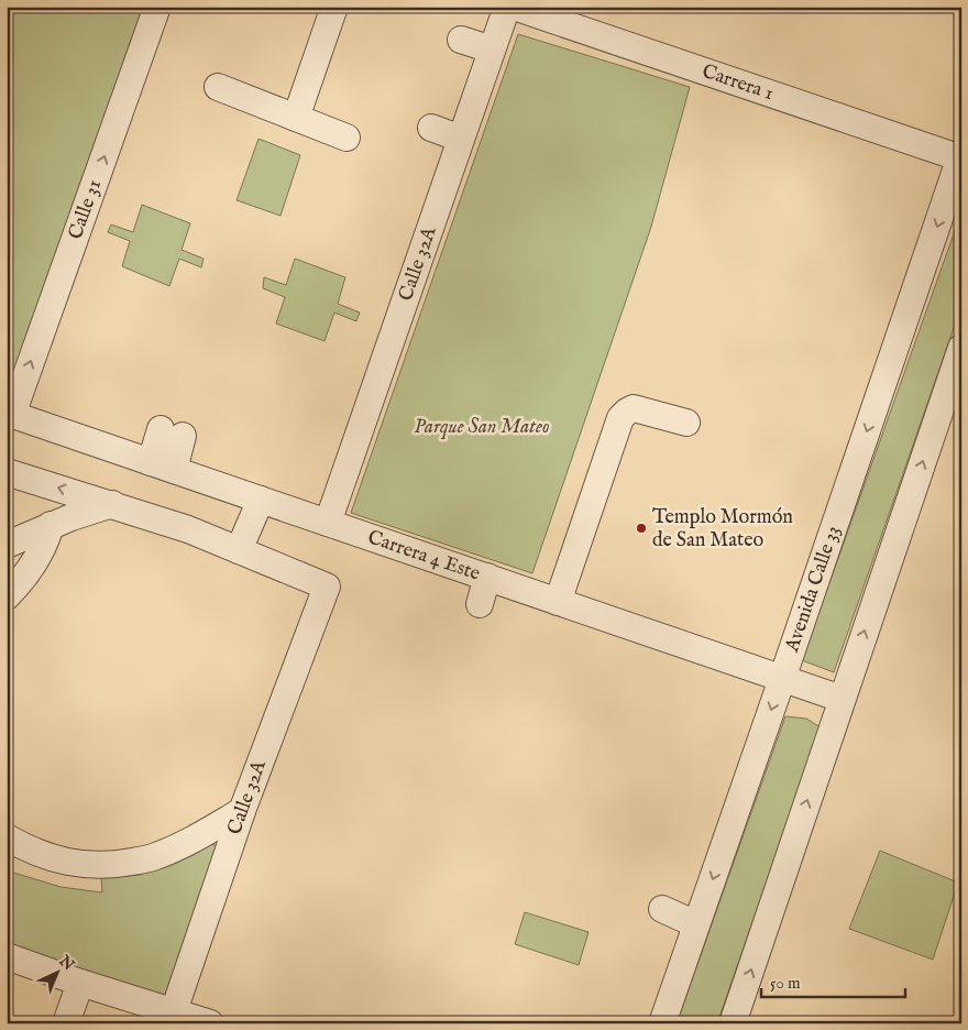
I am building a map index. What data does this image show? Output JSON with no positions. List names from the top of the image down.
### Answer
{
  "streets": {
    "street": [
      "Carrera 1",
      "Calle 31",
      "Calle 32A",
      "Carrera 4 Este",
      "Avenida Calle 33"
    ]
  },
  "crossings": [
    ["Carrera 1", "Avenida Calle 33"],
    ["Calle 31", "Carrera 4 Este"],
    ["Calle 32A", "Carrera 4 Este"],
    ["Carrera 4 Este", "Avenida Calle 33"]
  ],
  "one_way": ["Calle 31"],
  "parks": ["Parque San Mateo"],
  "places": ["Templo Mormón de San Mateo"],
  "scale_bar": "50 m",
  "north": "top right"
}
